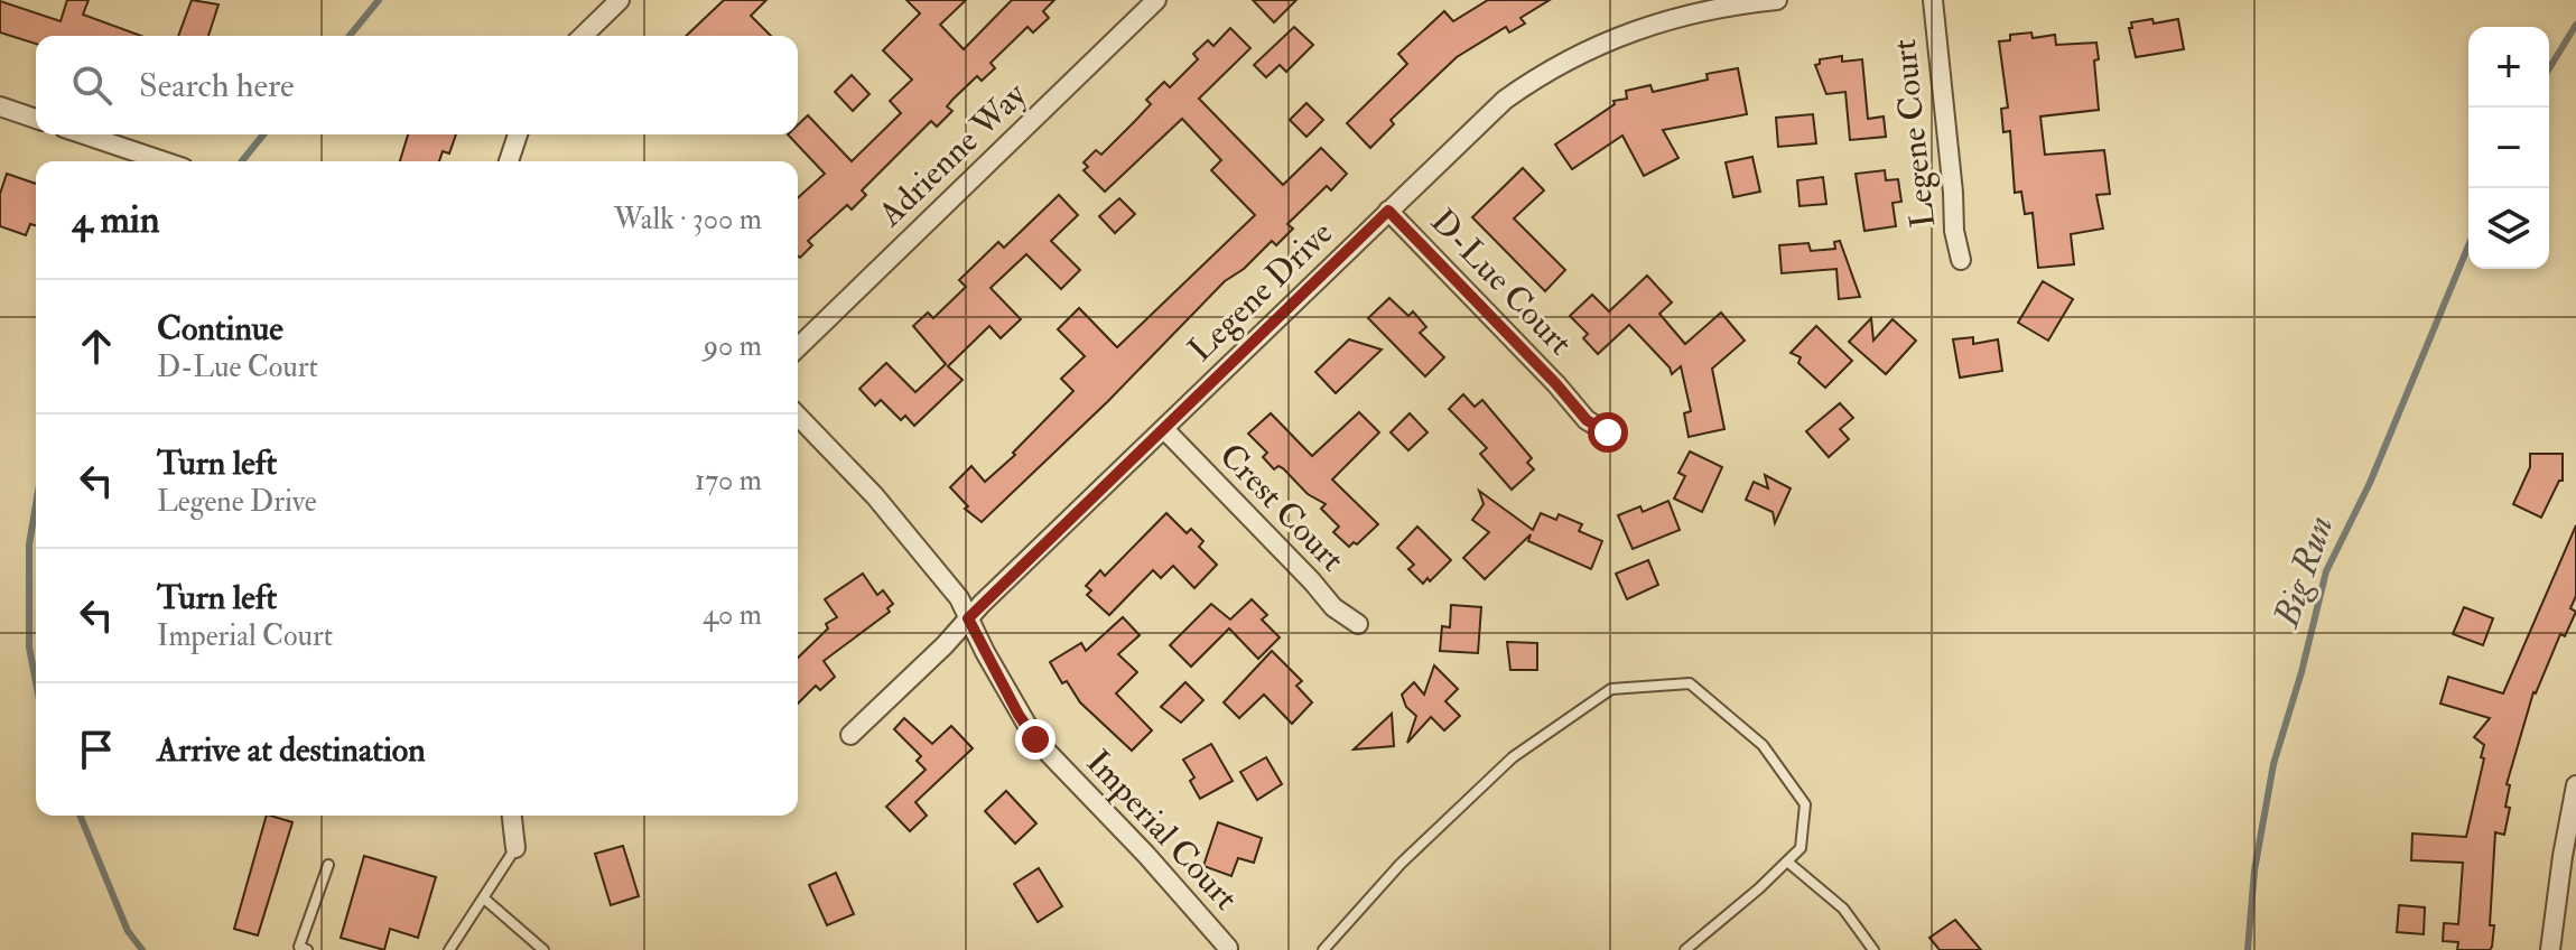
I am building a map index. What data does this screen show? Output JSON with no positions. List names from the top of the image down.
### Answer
{
  "streets": {
    "street": [
      "Legene Court",
      "Adrienne Way",
      "D-Lue Court",
      "Legene Drive",
      "Crest Court",
      "Imperial Court"
    ]
  },
  "crossings": [
    ["D-Lue Court", "Legene Drive"],
    ["Legene Drive", "Crest Court"],
    ["Legene Drive", "Imperial Court"]
  ],
  "water": ["Big Run"],
  "page": {
    "map_buttons": ["+", "−"],
    "search": "Search here",
    "heading": ["4 min", "Walk · 300 m"],
    "list": [
      ["Continue", "D-Lue Court", "90 m"],
      ["Turn left", "Legene Drive", "170 m"],
      ["Turn left", "Imperial Court", "40 m"],
      "Arrive at destination"
    ]
  }
}
